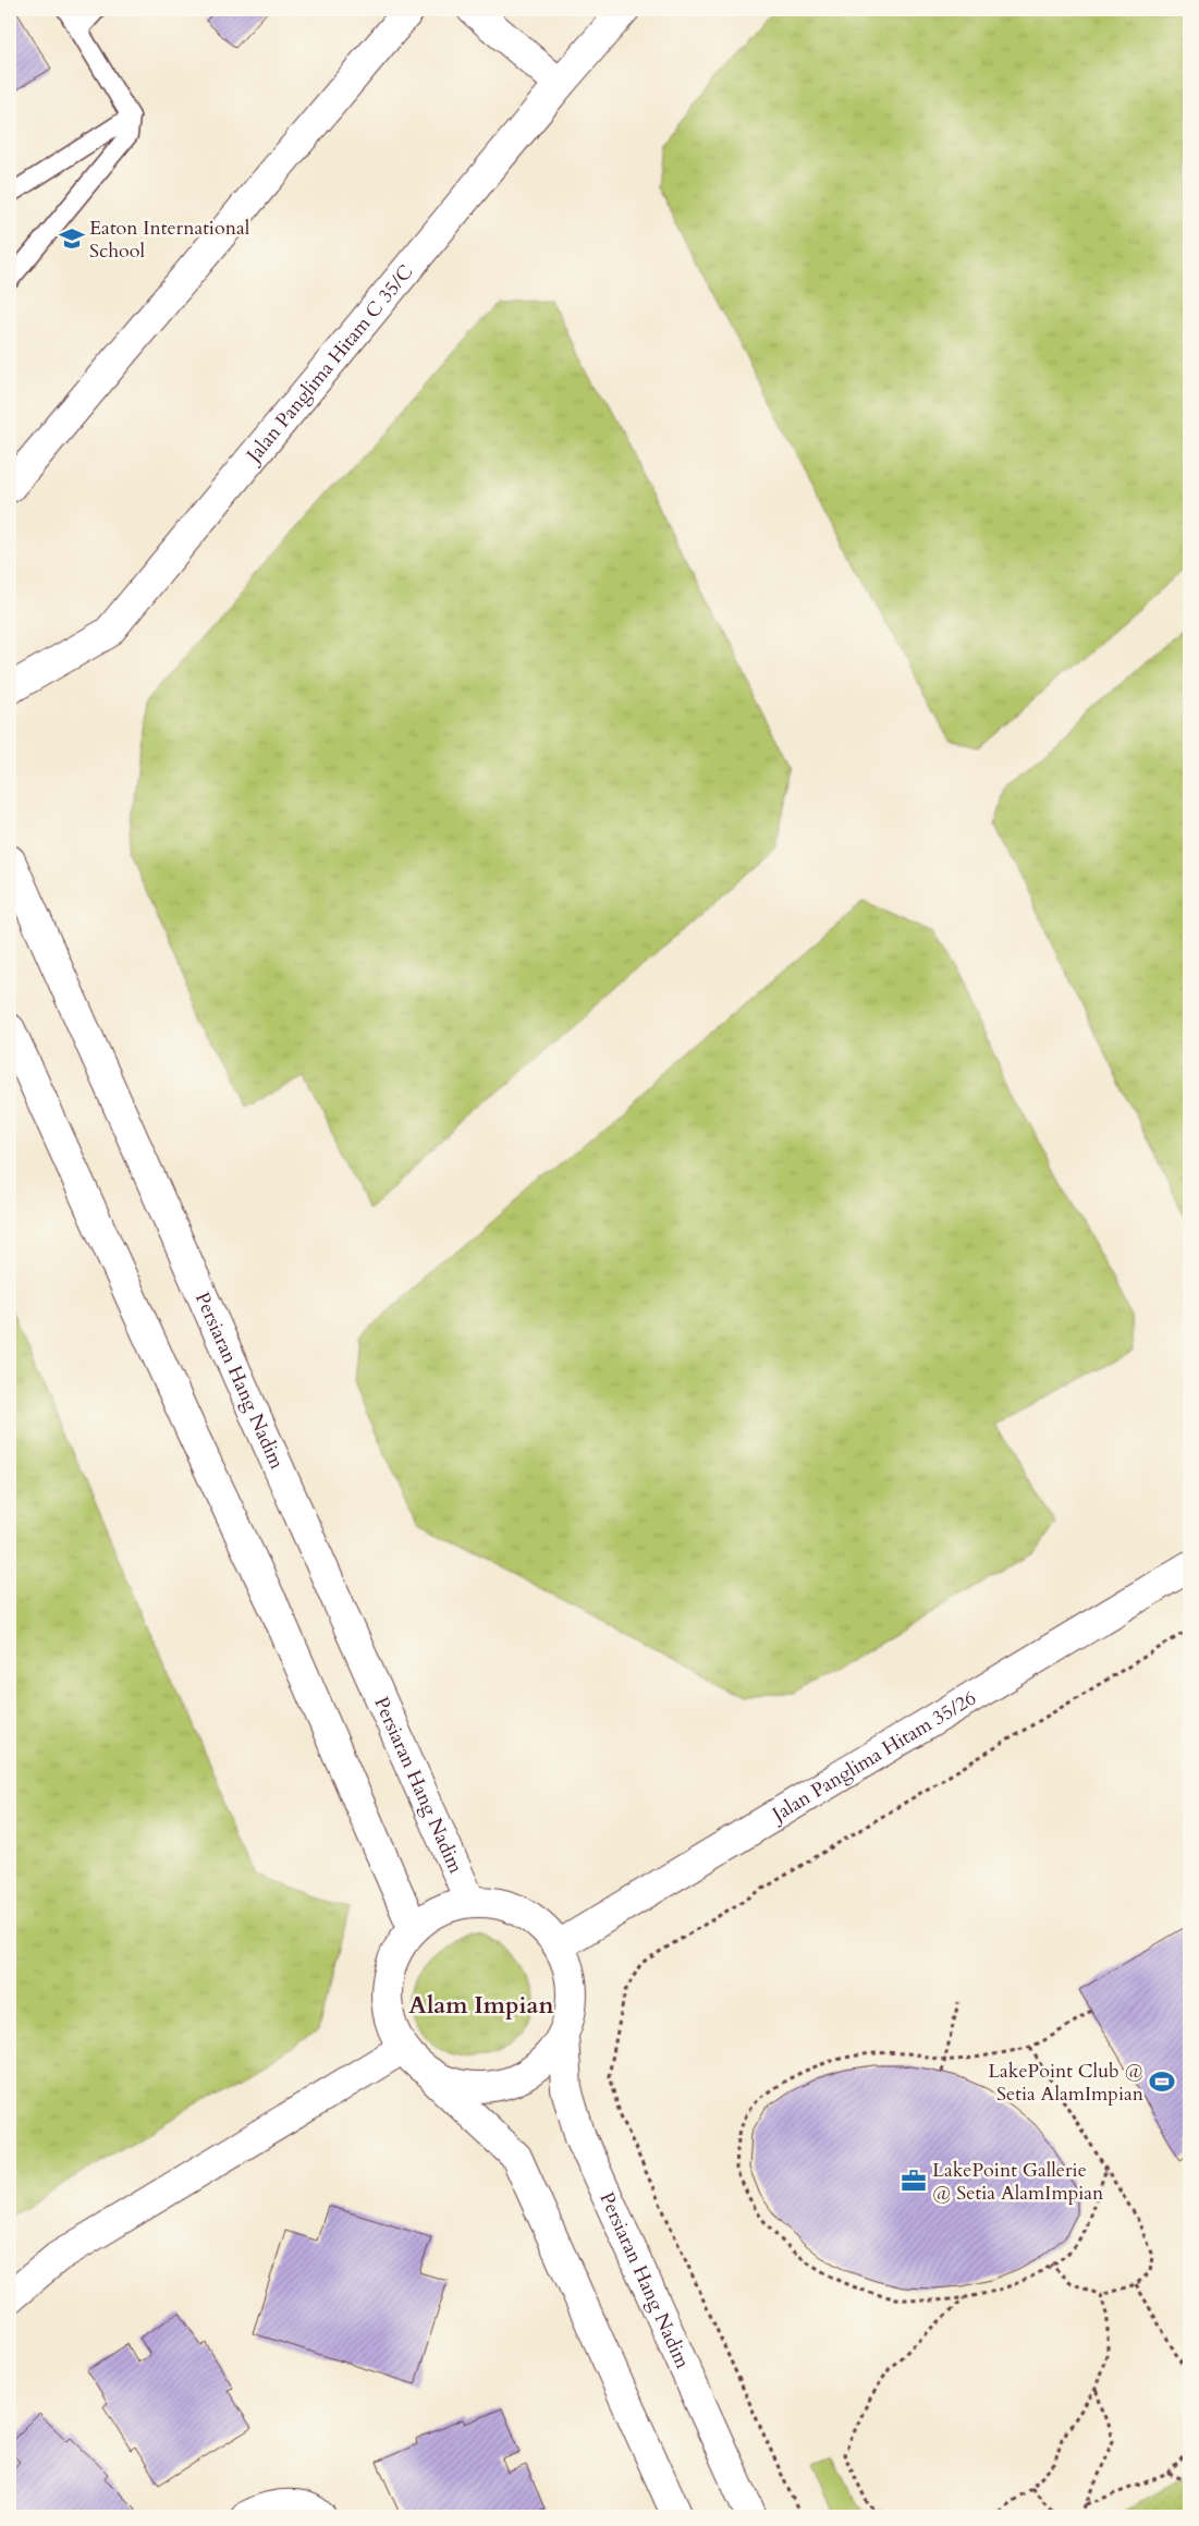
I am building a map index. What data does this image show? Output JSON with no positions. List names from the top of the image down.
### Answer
{
  "streets": {
    "street": ["Jalan Panglima Hitam C 35/C", "Persiaran Hang Nadim", "Jalan Panglima Hitam 35/26"]
  },
  "crossings": [
    ["Persiaran Hang Nadim", "Jalan Panglima Hitam 35/26"]
  ],
  "districts": ["Alam Impian"],
  "places": {
    "school or university": ["Eaton International School"],
    "sports": ["LakePoint Club @ Setia AlamImpian"],
    "office": ["LakePoint Gallerie @ Setia AlamImpian"]
  }
}
